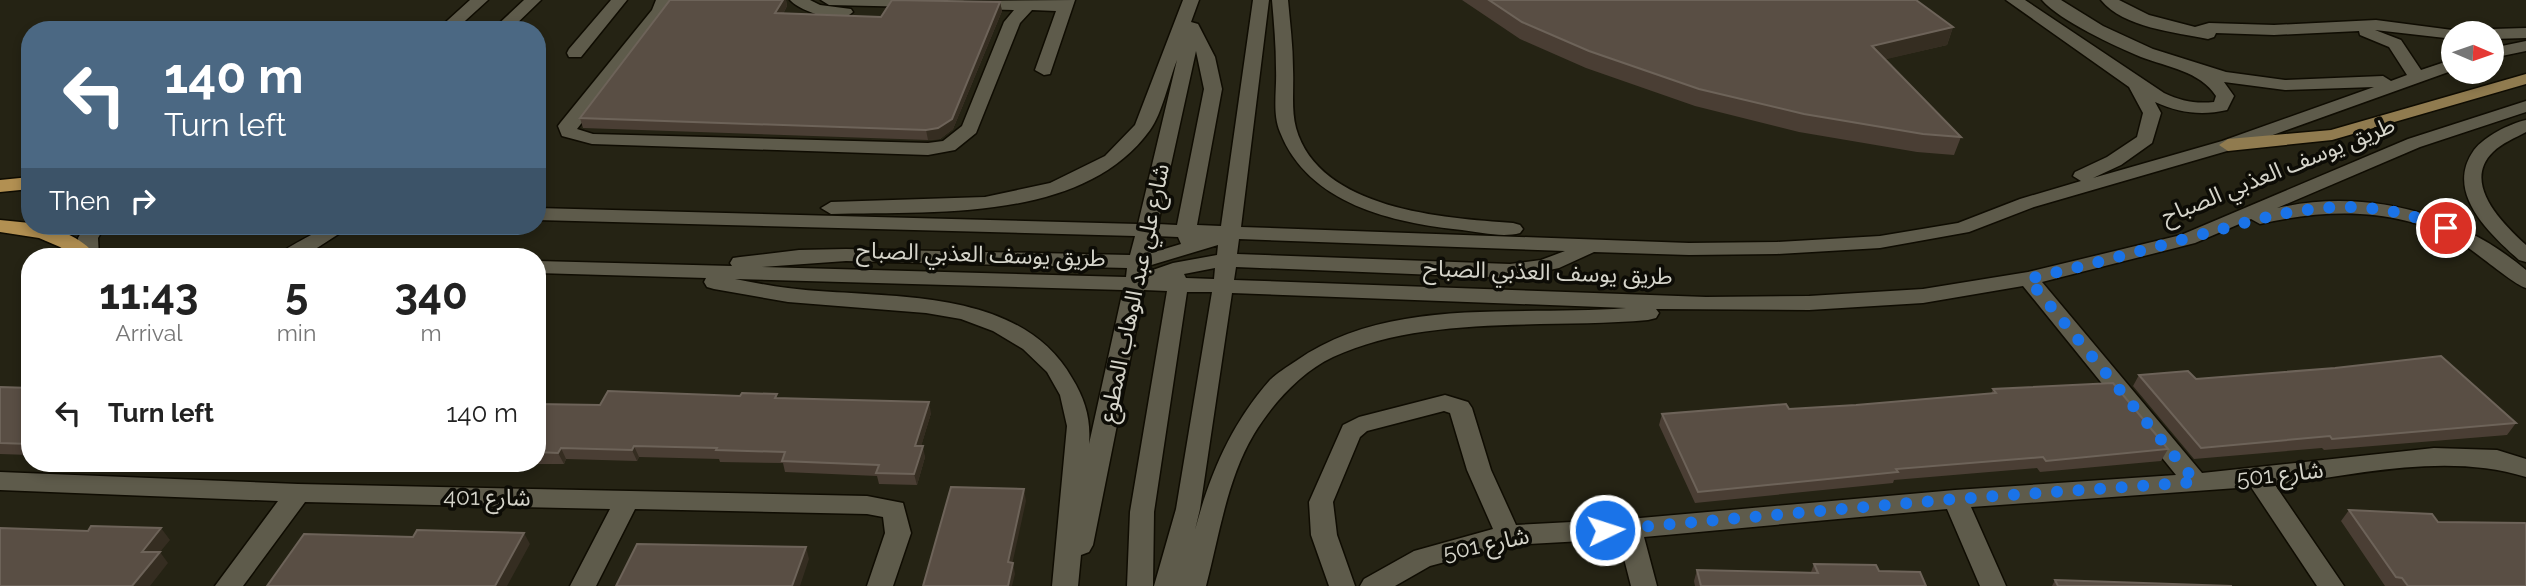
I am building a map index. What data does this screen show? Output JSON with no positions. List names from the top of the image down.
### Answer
{
  "streets": {
    "street": [
      "طريق يوسف العذبي الصباح",
      "شارع علي عبد الوهاب المطوع",
      "شارع 501",
      "شارع 401"
    ]
  },
  "crossings": [
    ["طريق يوسف العذبي الصباح", "شارع علي عبد الوهاب المطوع"]
  ],
  "north": "right",
  "page": {
    "turn": ["140 m", "Turn left"],
    "then": "Then",
    "eta": [
      "11:43",
      "Arrival",
      "5",
      "min",
      "340",
      "m"
    ],
    "list": [
      {
        "name": "Turn left",
        "value": "140 m"
      }
    ]
  }
}
